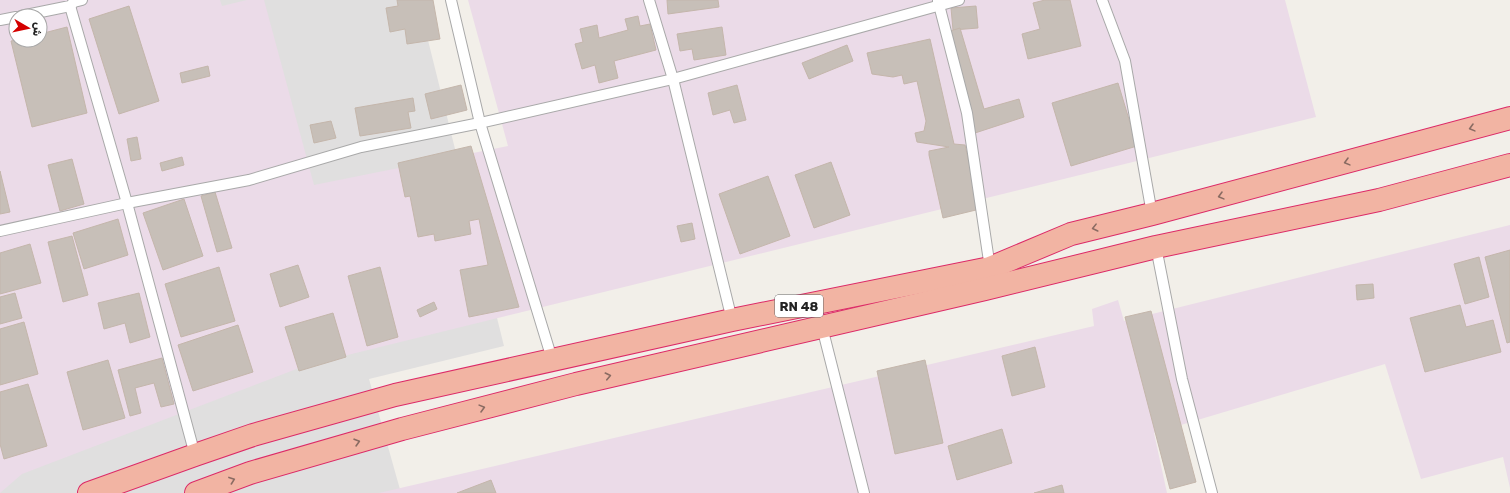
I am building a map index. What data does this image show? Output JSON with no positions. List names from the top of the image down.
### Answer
{
  "streets": {
    "highway": ["RN 48"]
  },
  "north": "right"
}
